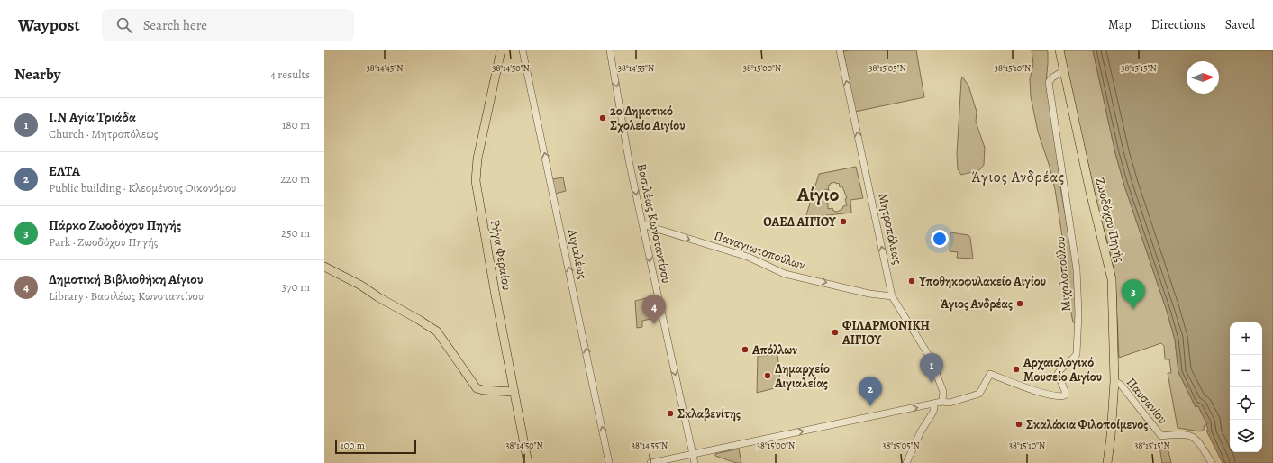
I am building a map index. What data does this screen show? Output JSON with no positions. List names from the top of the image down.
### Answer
{
  "streets": {
    "main road": ["Ζωοδόχου Πηγής", "Ρήγα Φεραίου"],
    "street": [
      "Βασιλέως Κωνσταντίνου",
      "Μητροπόλεως",
      "Παναγιωτοπούλων",
      "Αιγιαλέως",
      "Μιχαλοπούλου",
      "Παυσανίου"
    ]
  },
  "crossings": [
    ["Ζωοδόχου Πηγής", "Μιχαλοπούλου"],
    ["Ζωοδόχου Πηγής", "Παυσανίου"],
    ["Βασιλέως Κωνσταντίνου", "Παναγιωτοπούλων"],
    ["Μητροπόλεως", "Παναγιωτοπούλων"],
    ["Μητροπόλεως", "Μιχαλοπούλου"]
  ],
  "one_way": [
    "Βασιλέως Κωνσταντίνου",
    "Μητροπόλεως",
    "Παναγιωτοπούλων",
    "Αιγιαλέως"
  ],
  "districts": ["Άγιος Ανδρέας", "Αίγιο"],
  "places": [
    "2ο Δημοτικό Σχολείο Αιγίου",
    "ΟΑΕΔ ΑΙΓΙΟΥ",
    "Υποθηκοφυλακείο Αιγίου",
    "Άγιος Ανδρέας",
    "ΦΙΛΑΡΜΟΝΙΚΗ ΑΙΓΙΟΥ",
    "Απόλλων",
    "Αρχαιολογικό Μουσείο Αιγίου",
    "Δημαρχείο Αιγιαλείας",
    "Σκλαβενίτης",
    "Σκαλάκια Φιλοποίμενος"
  ],
  "scale_bar": "100 m",
  "north": "right",
  "page": {
    "header": "Waypost",
    "search": "Search here",
    "nav": ["Map", "Directions", "Saved"],
    "heading": ["Nearby", "4 results"],
    "list": [
      {
        "mark": "1",
        "name": "Ι.Ν Αγία Τριάδα",
        "note": "Church · Μητροπόλεως",
        "value": "180 m"
      },
      {
        "mark": "2",
        "name": "ΕΛΤΑ",
        "note": "Public building · Κλεομένους Οικονόμου",
        "value": "220 m"
      },
      {
        "mark": "3",
        "name": "Πάρκο Ζωοδόχου Πηγής",
        "note": "Park · Ζωοδόχου Πηγής",
        "value": "250 m"
      },
      {
        "mark": "4",
        "name": "Δημοτική Βιβλιοθήκη Αίγιου",
        "note": "Library · Βασιλέως Κωνσταντίνου",
        "value": "370 m"
      }
    ],
    "pins": [
      "3",
      "4",
      "1",
      "2"
    ],
    "map_buttons": ["+", "−"],
    "scale": "100 m"
  },
  "coordinates": [
    "38°14'45\"N",
    "38°14'50\"N",
    "38°14'55\"N",
    "38°15'00\"N",
    "38°15'05\"N",
    "38°15'10\"N",
    "38°15'15\"N"
  ]
}
